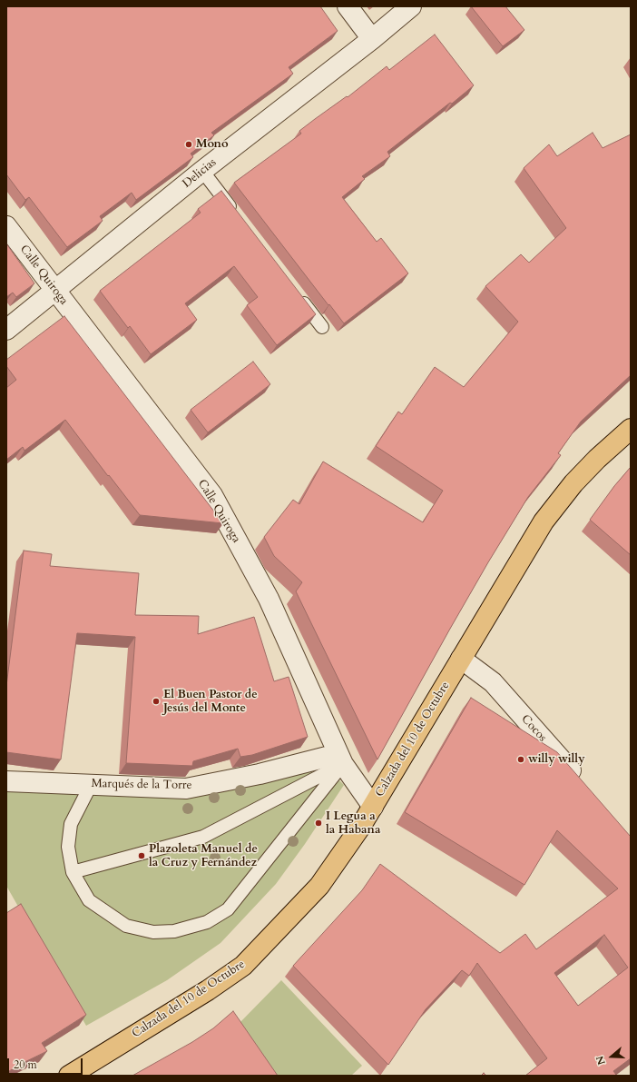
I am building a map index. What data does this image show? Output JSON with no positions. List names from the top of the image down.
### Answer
{
  "streets": {
    "main road": ["Calzada del 10 de Octubre"],
    "street": [
      "Delicias",
      "Calle Quiroga",
      "Cocos",
      "Marqués de la Torre"
    ]
  },
  "crossings": [
    ["Delicias", "Calle Quiroga"],
    ["Calle Quiroga", "Calzada del 10 de Octubre"],
    ["Calle Quiroga", "Marqués de la Torre"],
    ["Cocos", "Calzada del 10 de Octubre"]
  ],
  "places": [
    "Mono",
    "El Buen Pastor de Jesús del Monte",
    "willy willy",
    "I Legua a la Habana",
    "Plazoleta Manuel de la Cruz y Fernández"
  ],
  "scale_bar": "20 m",
  "north": "left"
}
